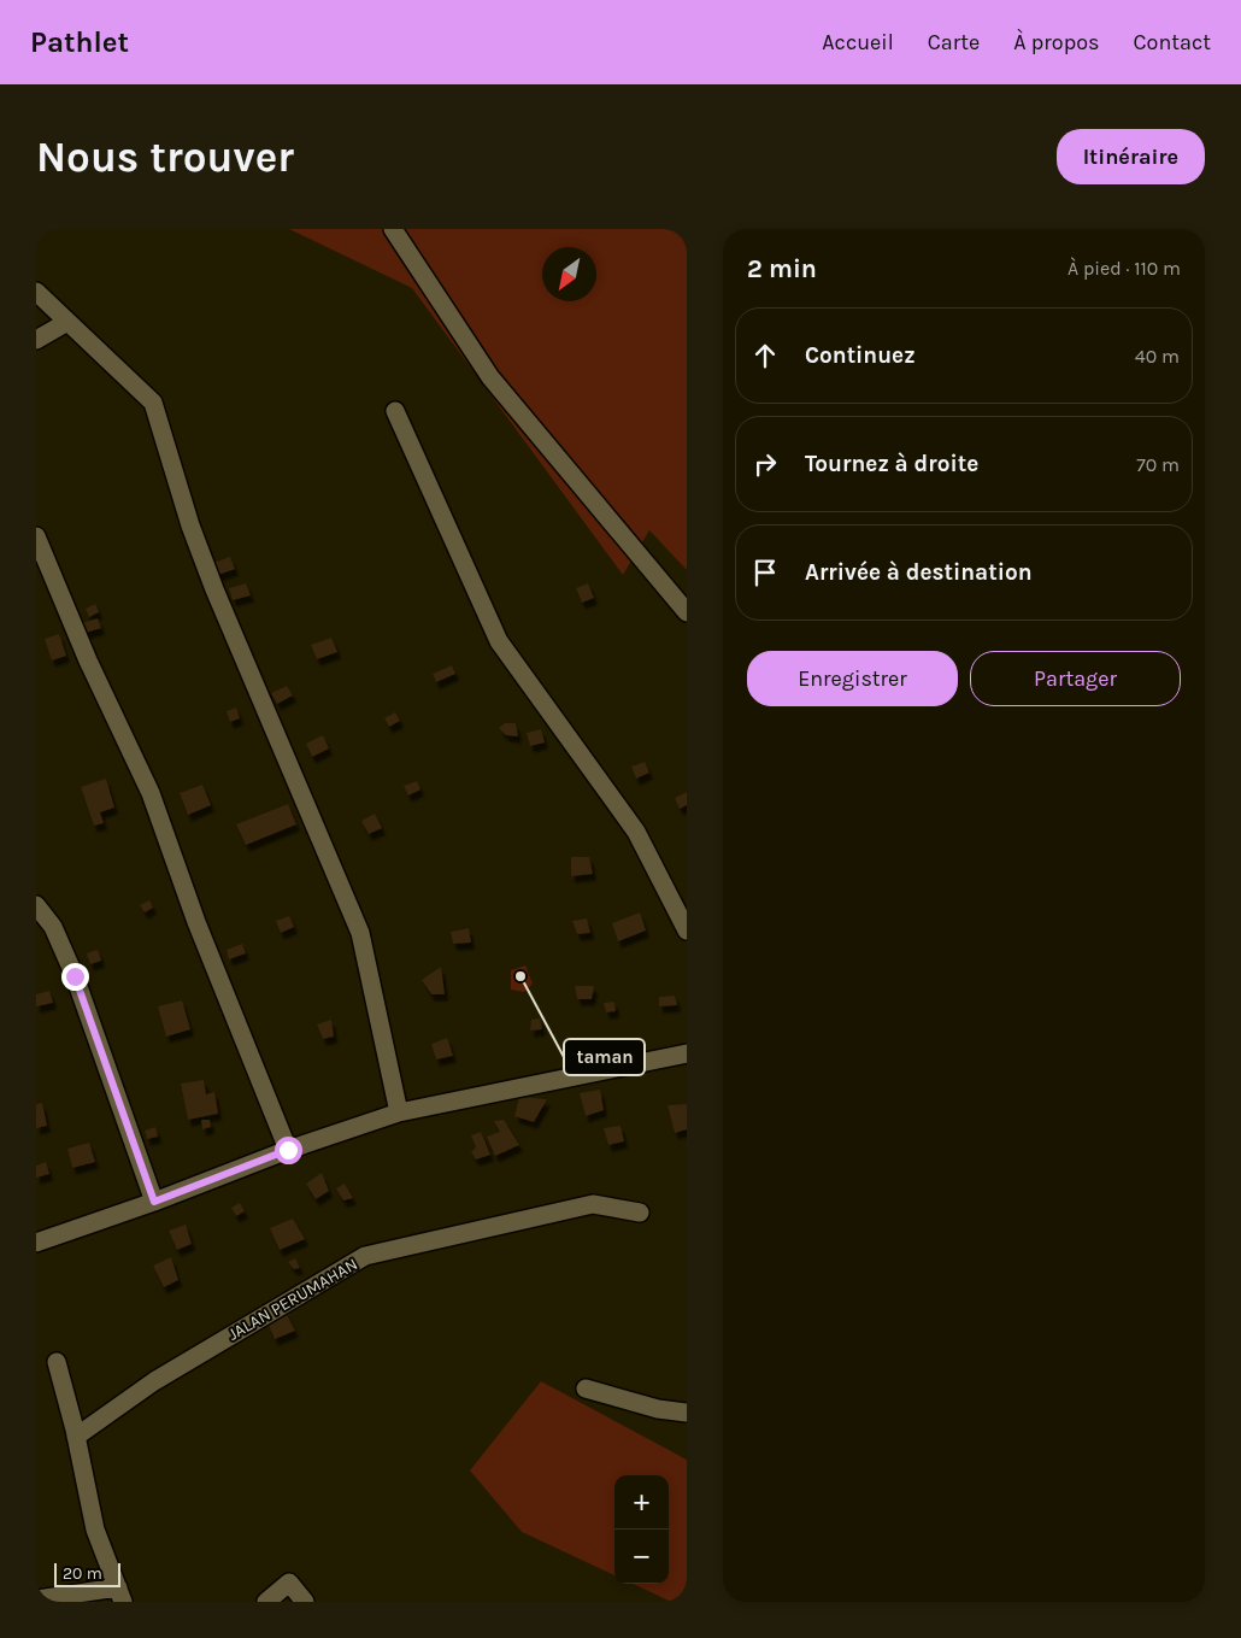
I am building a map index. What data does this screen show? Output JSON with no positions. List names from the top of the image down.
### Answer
{
  "streets": {
    "street": ["JALAN PERUMAHAN"]
  },
  "places": ["taman"],
  "scale_bar": "20 m",
  "north": "bottom left",
  "page": {
    "header": "Pathlet",
    "nav": [
      "Accueil",
      "Carte",
      "À propos",
      "Contact"
    ],
    "buttons": [
      "Itinéraire",
      ["Enregistrer", "Partager"]
    ],
    "title": "Nous trouver",
    "heading": ["2 min", "À pied · 110 m"],
    "list": [
      ["Continuez", "40 m"],
      ["Tournez à droite", "70 m"],
      "Arrivée à destination"
    ],
    "map_buttons": ["+", "−"],
    "scale": "20 m"
  }
}
